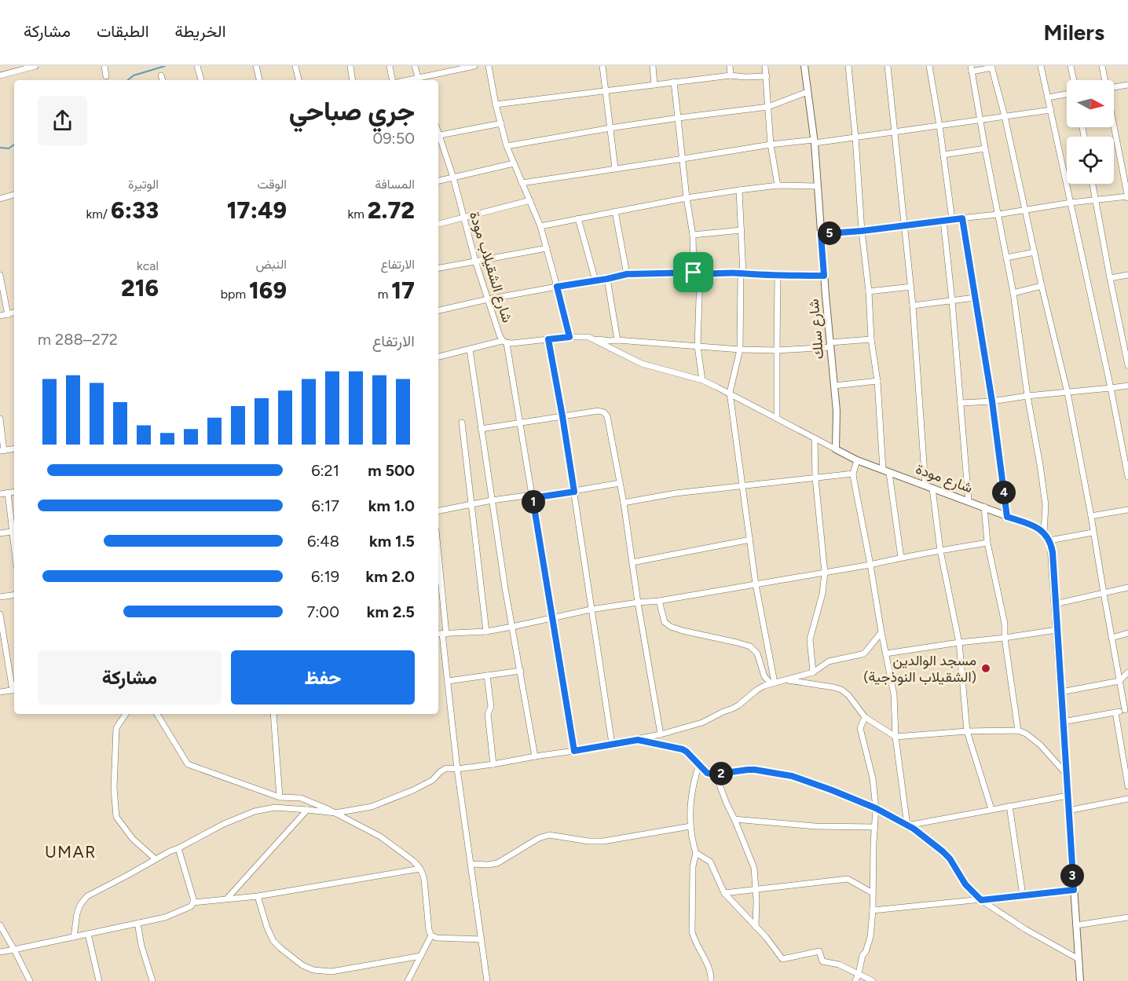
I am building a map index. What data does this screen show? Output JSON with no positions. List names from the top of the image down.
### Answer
{
  "streets": {
    "street": ["شارع الشقيلاب مودة", "شارع سلك", "شارع مودة"]
  },
  "crossings": [
    ["شارع الشقيلاب مودة", "شارع سلك"],
    ["شارع الشقيلاب مودة", "شارع مودة"],
    ["شارع سلك", "شارع مودة"]
  ],
  "districts": ["UMAR"],
  "places": ["مسجد الوالدين (الشقيلاب النوذجية)"],
  "north": "right",
  "page": {
    "header": "Milers",
    "nav": ["الخريطة", "الطبقات", "مشاركة"],
    "heading": ["جري صباحي", "09:50"],
    "stats": [
      ["المسافة", "2.72 km"],
      ["الوقت", "17:49"],
      ["الوتيرة", "6:33 /km"],
      ["الارتفاع", "17 m"],
      ["النبض", "169 bpm"],
      ["kcal", "216"]
    ],
    "pins": [
      "5",
      "4",
      "1",
      "2",
      "3"
    ],
    "chart": ["الارتفاع", "272–288 m"],
    "list": [
      {
        "name": "500 m",
        "note": "6:21"
      },
      {
        "name": "1.0 km",
        "note": "6:17"
      },
      {
        "name": "1.5 km",
        "note": "6:48"
      },
      {
        "name": "2.0 km",
        "note": "6:19"
      },
      {
        "name": "2.5 km",
        "note": "7:00"
      }
    ],
    "buttons": ["حفظ", "مشاركة"]
  }
}
